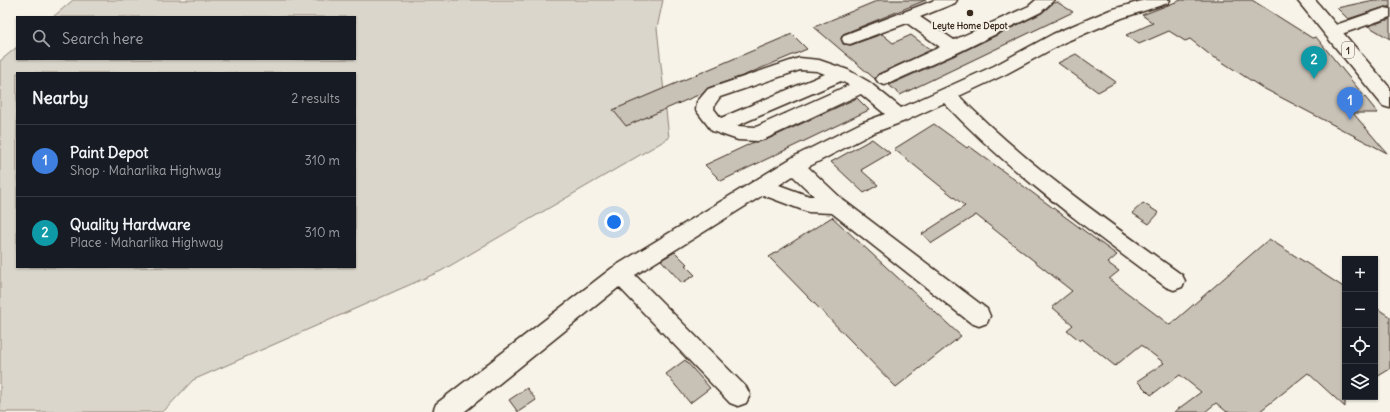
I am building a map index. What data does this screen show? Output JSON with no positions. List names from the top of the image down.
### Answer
{
  "streets": {
    "main road": ["1"]
  },
  "places": ["Leyte Home Depot"],
  "page": {
    "search": "Search here",
    "pins": ["2", "1"],
    "heading": ["Nearby", "2 results"],
    "list": [
      {
        "mark": "1",
        "name": "Paint Depot",
        "note": "Shop · Maharlika Highway",
        "value": "310 m"
      },
      {
        "mark": "2",
        "name": "Quality Hardware",
        "note": "Place · Maharlika Highway",
        "value": "310 m"
      }
    ],
    "map_buttons": ["+", "−"]
  }
}
